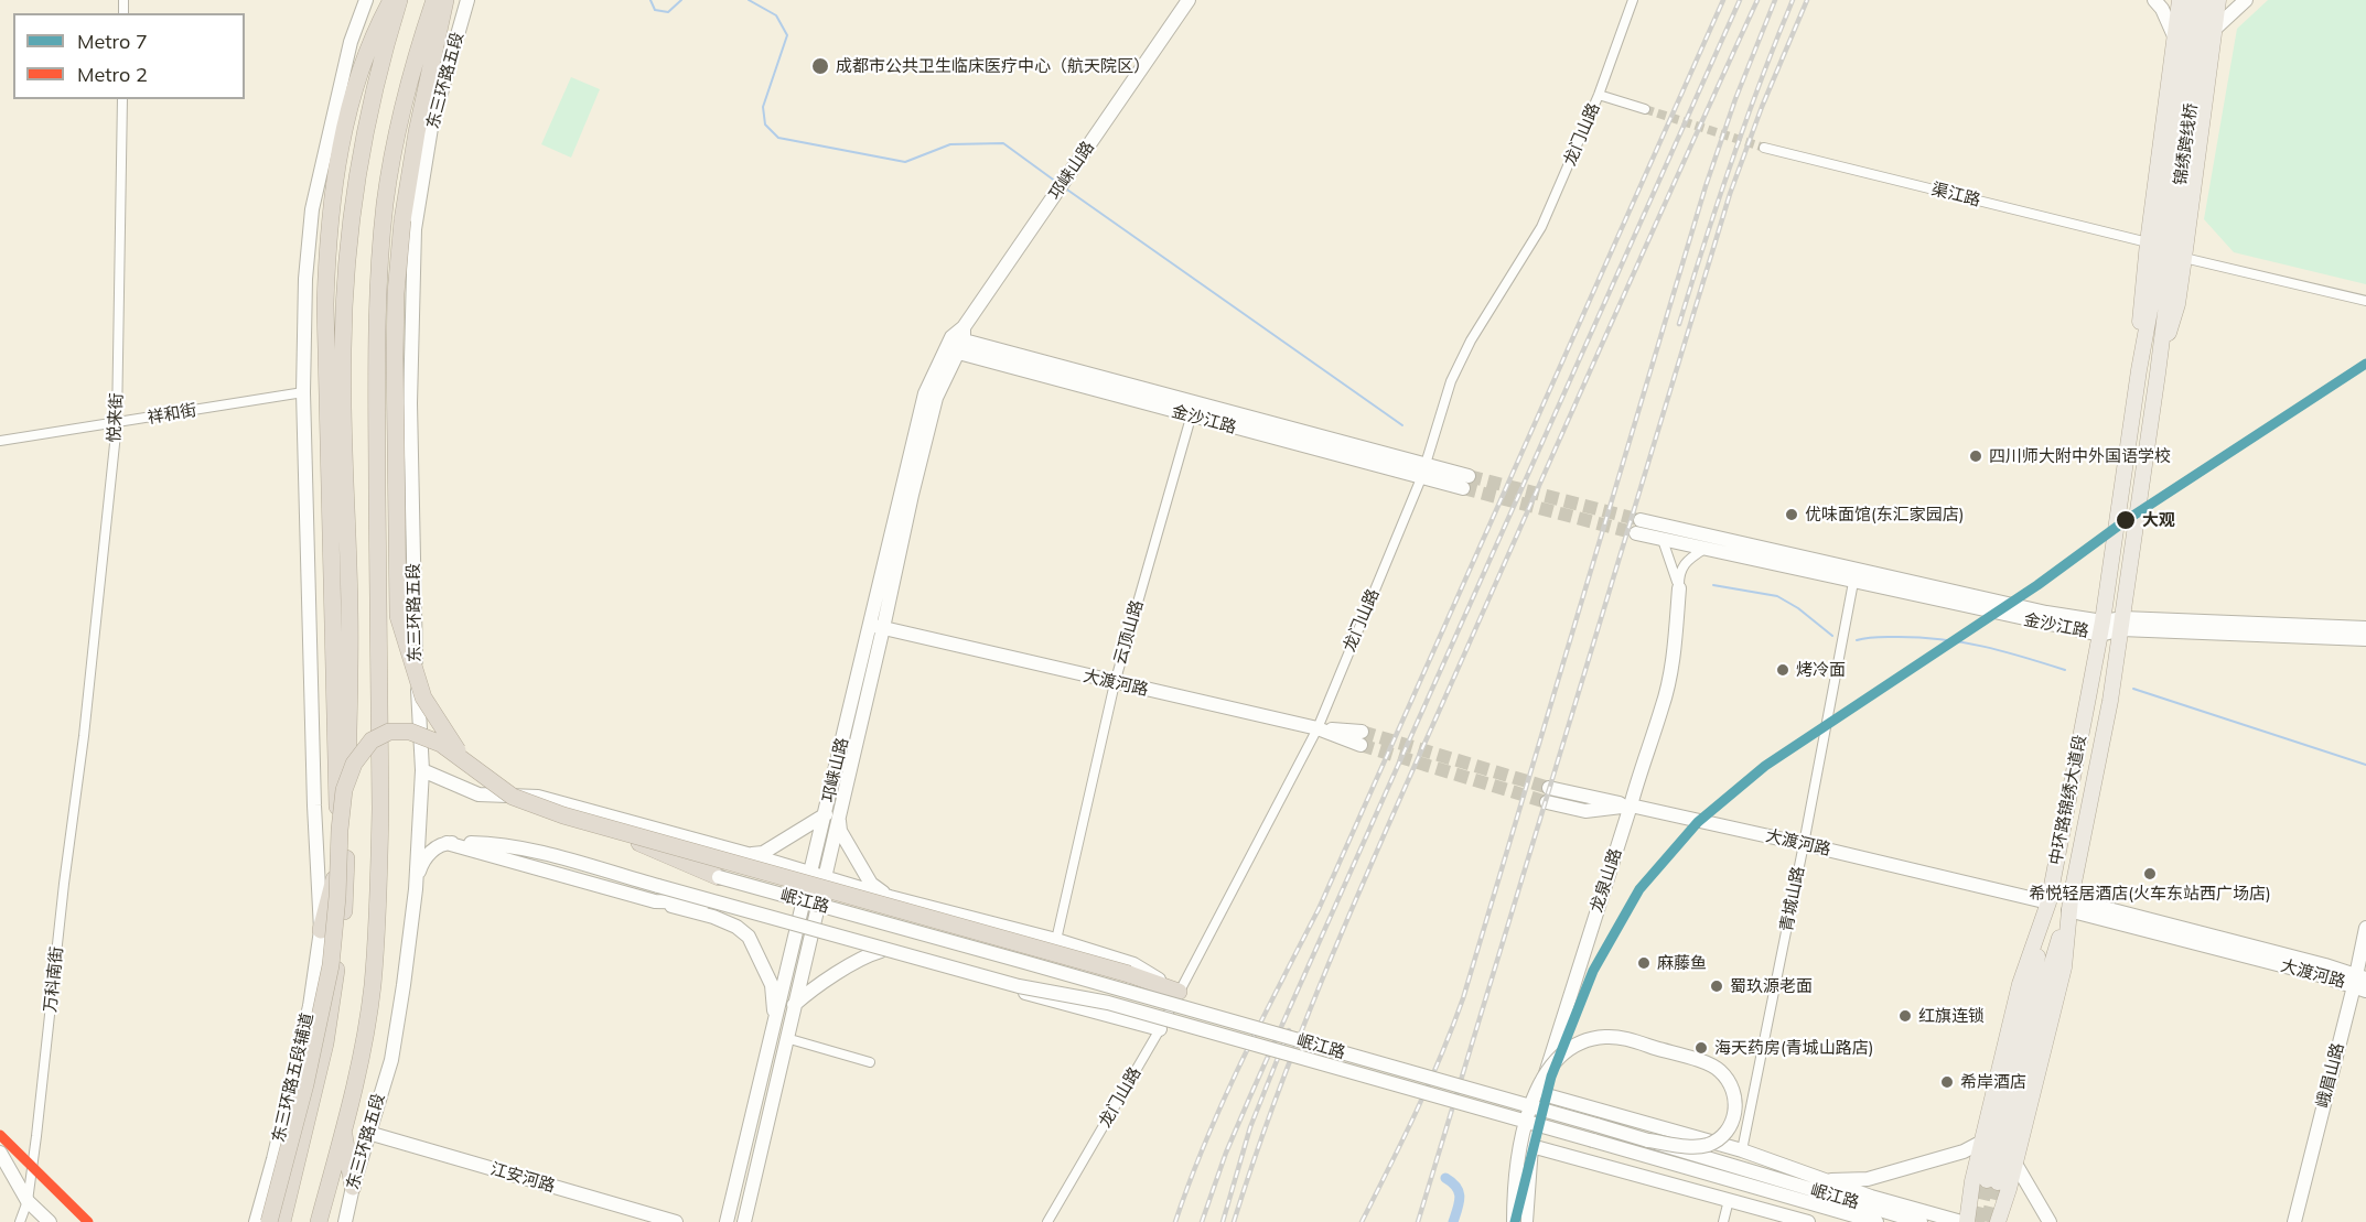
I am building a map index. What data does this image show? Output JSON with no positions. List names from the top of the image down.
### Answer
{
  "streets": {
    "highway": ["东三环路五段"],
    "main road": [
      "锦绣跨线桥",
      "邛崃山路",
      "金沙江路",
      "大渡河路",
      "中环路锦绣大道段",
      "龙泉山路",
      "岷江路",
      "峨眉山路",
      "东三环路五段辅道",
      "江安河路"
    ],
    "street": [
      "龙门山路",
      "渠江路",
      "祥和街",
      "悦来街",
      "云顶山路",
      "青城山路",
      "万科南街"
    ]
  },
  "crossings": [
    ["东三环路五段", "江安河路"],
    ["龙门山路", "金沙江路"],
    ["龙门山路", "大渡河路"],
    ["邛崃山路", "金沙江路"],
    ["邛崃山路", "大渡河路"],
    ["祥和街", "悦来街"],
    ["悦来街", "万科南街"],
    ["金沙江路", "云顶山路"],
    ["金沙江路", "中环路锦绣大道段"],
    ["金沙江路", "龙泉山路"],
    ["金沙江路", "青城山路"],
    ["云顶山路", "大渡河路"],
    ["大渡河路", "中环路锦绣大道段"],
    ["大渡河路", "龙泉山路"],
    ["大渡河路", "青城山路"],
    ["大渡河路", "峨眉山路"],
    ["龙泉山路", "岷江路"],
    ["青城山路", "岷江路"]
  ],
  "places": [
    "成都市公共卫生临床医疗中心（航天院区）",
    "四川师大附中外国语学校",
    "优味面馆(东汇家园店)",
    "大观",
    "烤冷面",
    "希悦轻居酒店(火车东站西广场店)",
    "麻藤鱼",
    "蜀玖源老面",
    "红旗连锁",
    "海天药房(青城山路店)",
    "希岸酒店"
  ],
  "lines": ["metro line 7", "metro line 2"],
  "legend": ["Metro 7", "Metro 2"]
}
